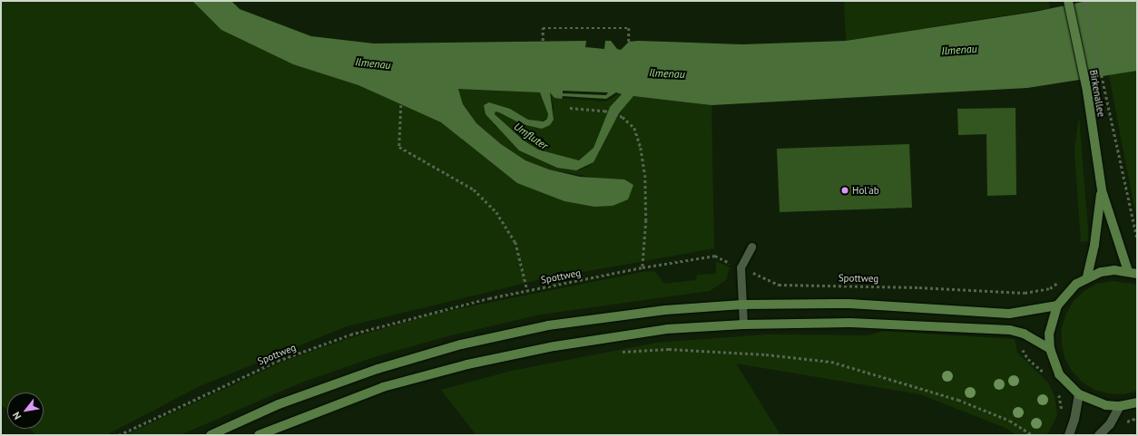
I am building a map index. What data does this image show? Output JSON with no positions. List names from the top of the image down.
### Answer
{
  "streets": {
    "main road": ["Birkenallee"],
    "path": ["Spottweg"]
  },
  "water": ["Ilmenau", "Umfluter"],
  "places": ["Hol'ab"],
  "north": "bottom left"
}
